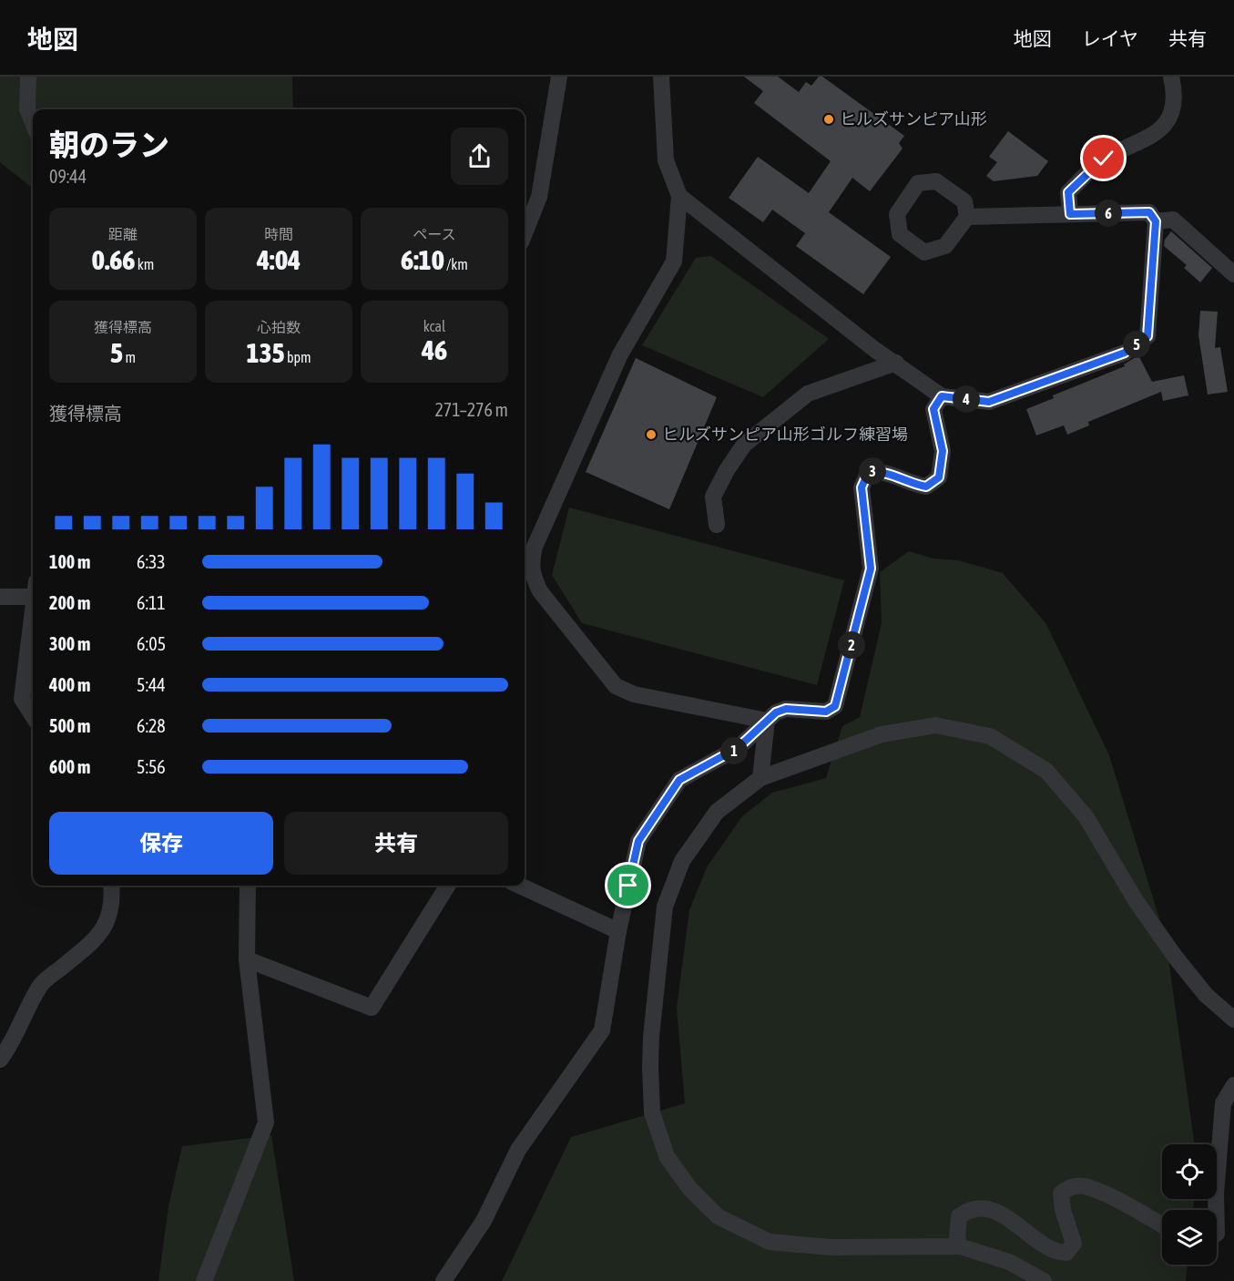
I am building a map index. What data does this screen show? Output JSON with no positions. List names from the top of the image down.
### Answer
{
  "places": ["ヒルズサンピア山形", "ヒルズサンピア山形ゴルフ練習場"],
  "page": {
    "header": "地図",
    "nav": ["地図", "レイヤ", "共有"],
    "heading": ["朝のラン", "09:44"],
    "pins": [
      "6",
      "5",
      "4",
      "3",
      "2",
      "1"
    ],
    "stats": [
      ["距離", "0.66 km"],
      ["時間", "4:04"],
      ["ペース", "6:10 /km"],
      ["獲得標高", "5 m"],
      ["心拍数", "135 bpm"],
      ["kcal", "46"]
    ],
    "chart": ["獲得標高", "271–276 m"],
    "list": [
      {
        "name": "100 m",
        "note": "6:33"
      },
      {
        "name": "200 m",
        "note": "6:11"
      },
      {
        "name": "300 m",
        "note": "6:05"
      },
      {
        "name": "400 m",
        "note": "5:44"
      },
      {
        "name": "500 m",
        "note": "6:28"
      },
      {
        "name": "600 m",
        "note": "5:56"
      }
    ],
    "buttons": ["保存", "共有"]
  }
}
